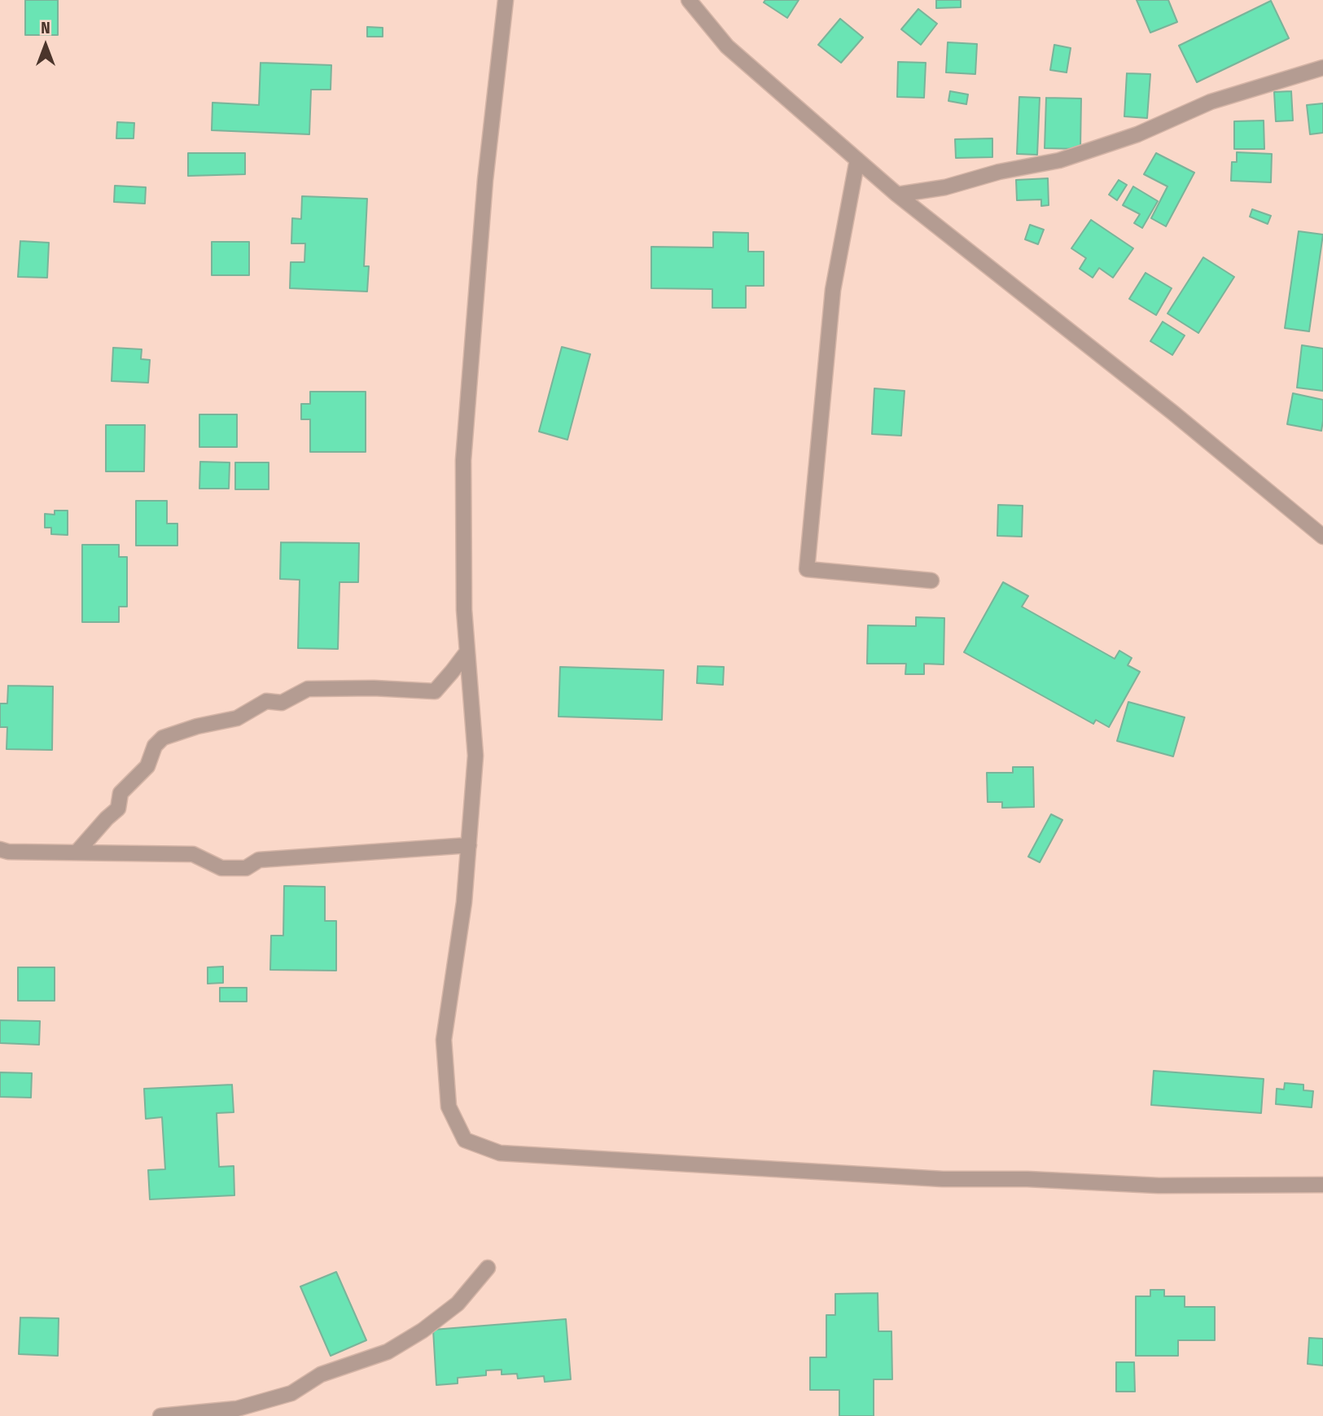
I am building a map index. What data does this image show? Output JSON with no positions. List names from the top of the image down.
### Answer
{
  "north": "top"
}
